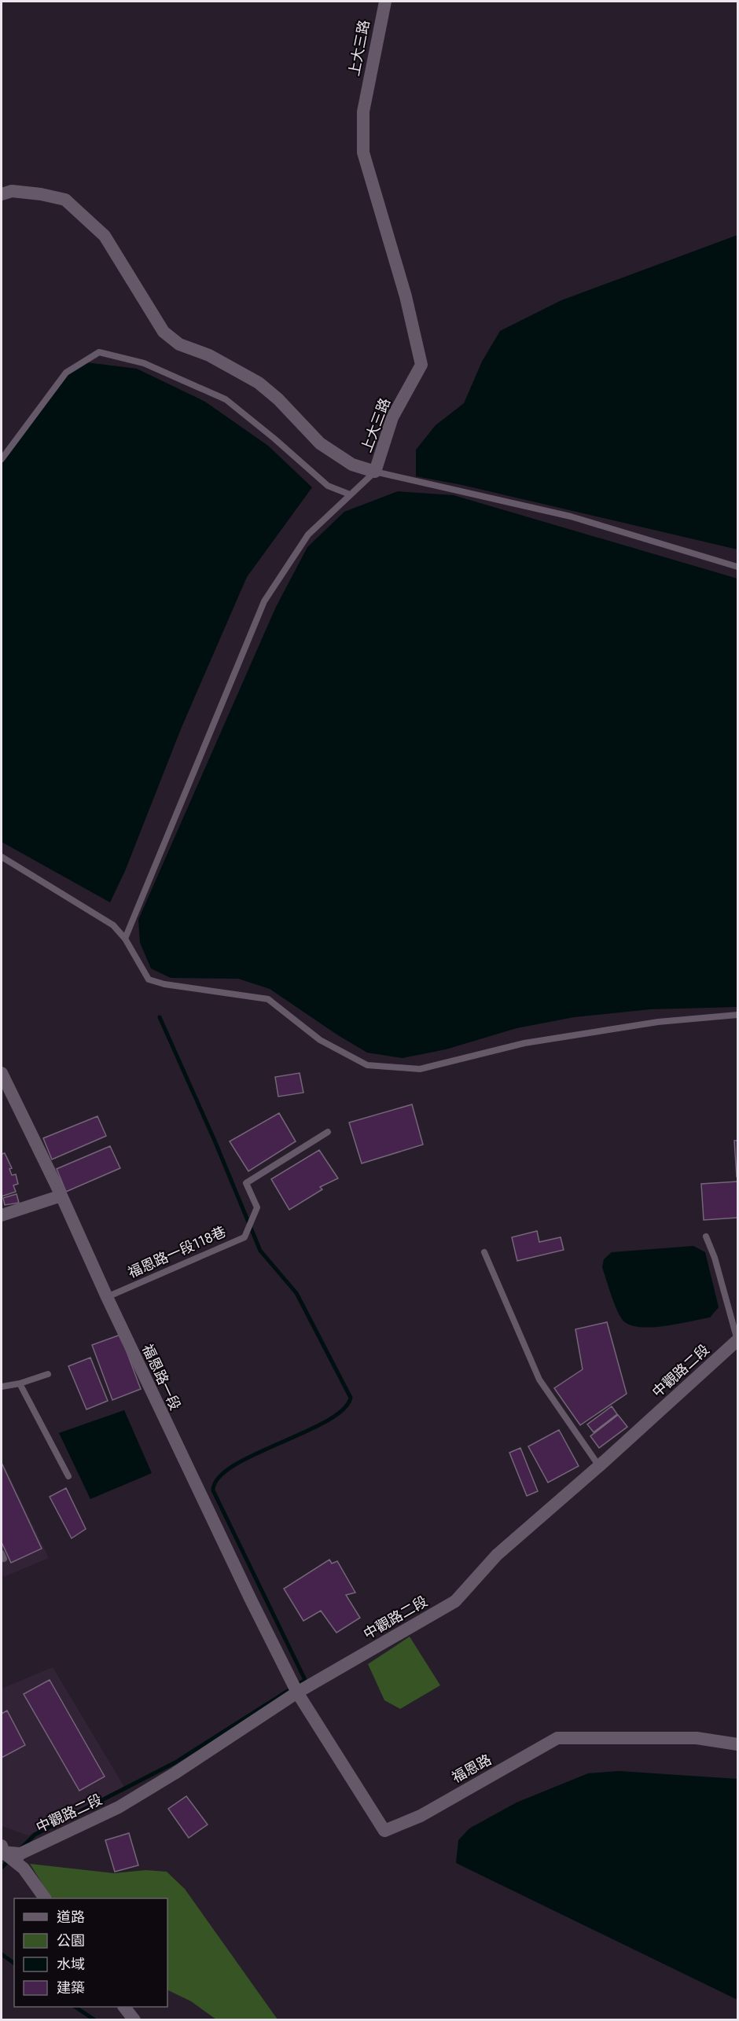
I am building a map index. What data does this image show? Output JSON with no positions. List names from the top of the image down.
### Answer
{
  "streets": {
    "street": [
      "上大三路",
      "中觀路二段",
      "福恩路一段",
      "福恩路"
    ],
    "lane": ["福恩路一段118巷"]
  },
  "crossings": [
    ["福恩路一段118巷", "福恩路一段"],
    ["中觀路二段", "福恩路一段"],
    ["中觀路二段", "福恩路"],
    ["福恩路一段", "福恩路"]
  ],
  "legend": [
    "道路",
    "公園",
    "水域",
    "建築"
  ]
}
